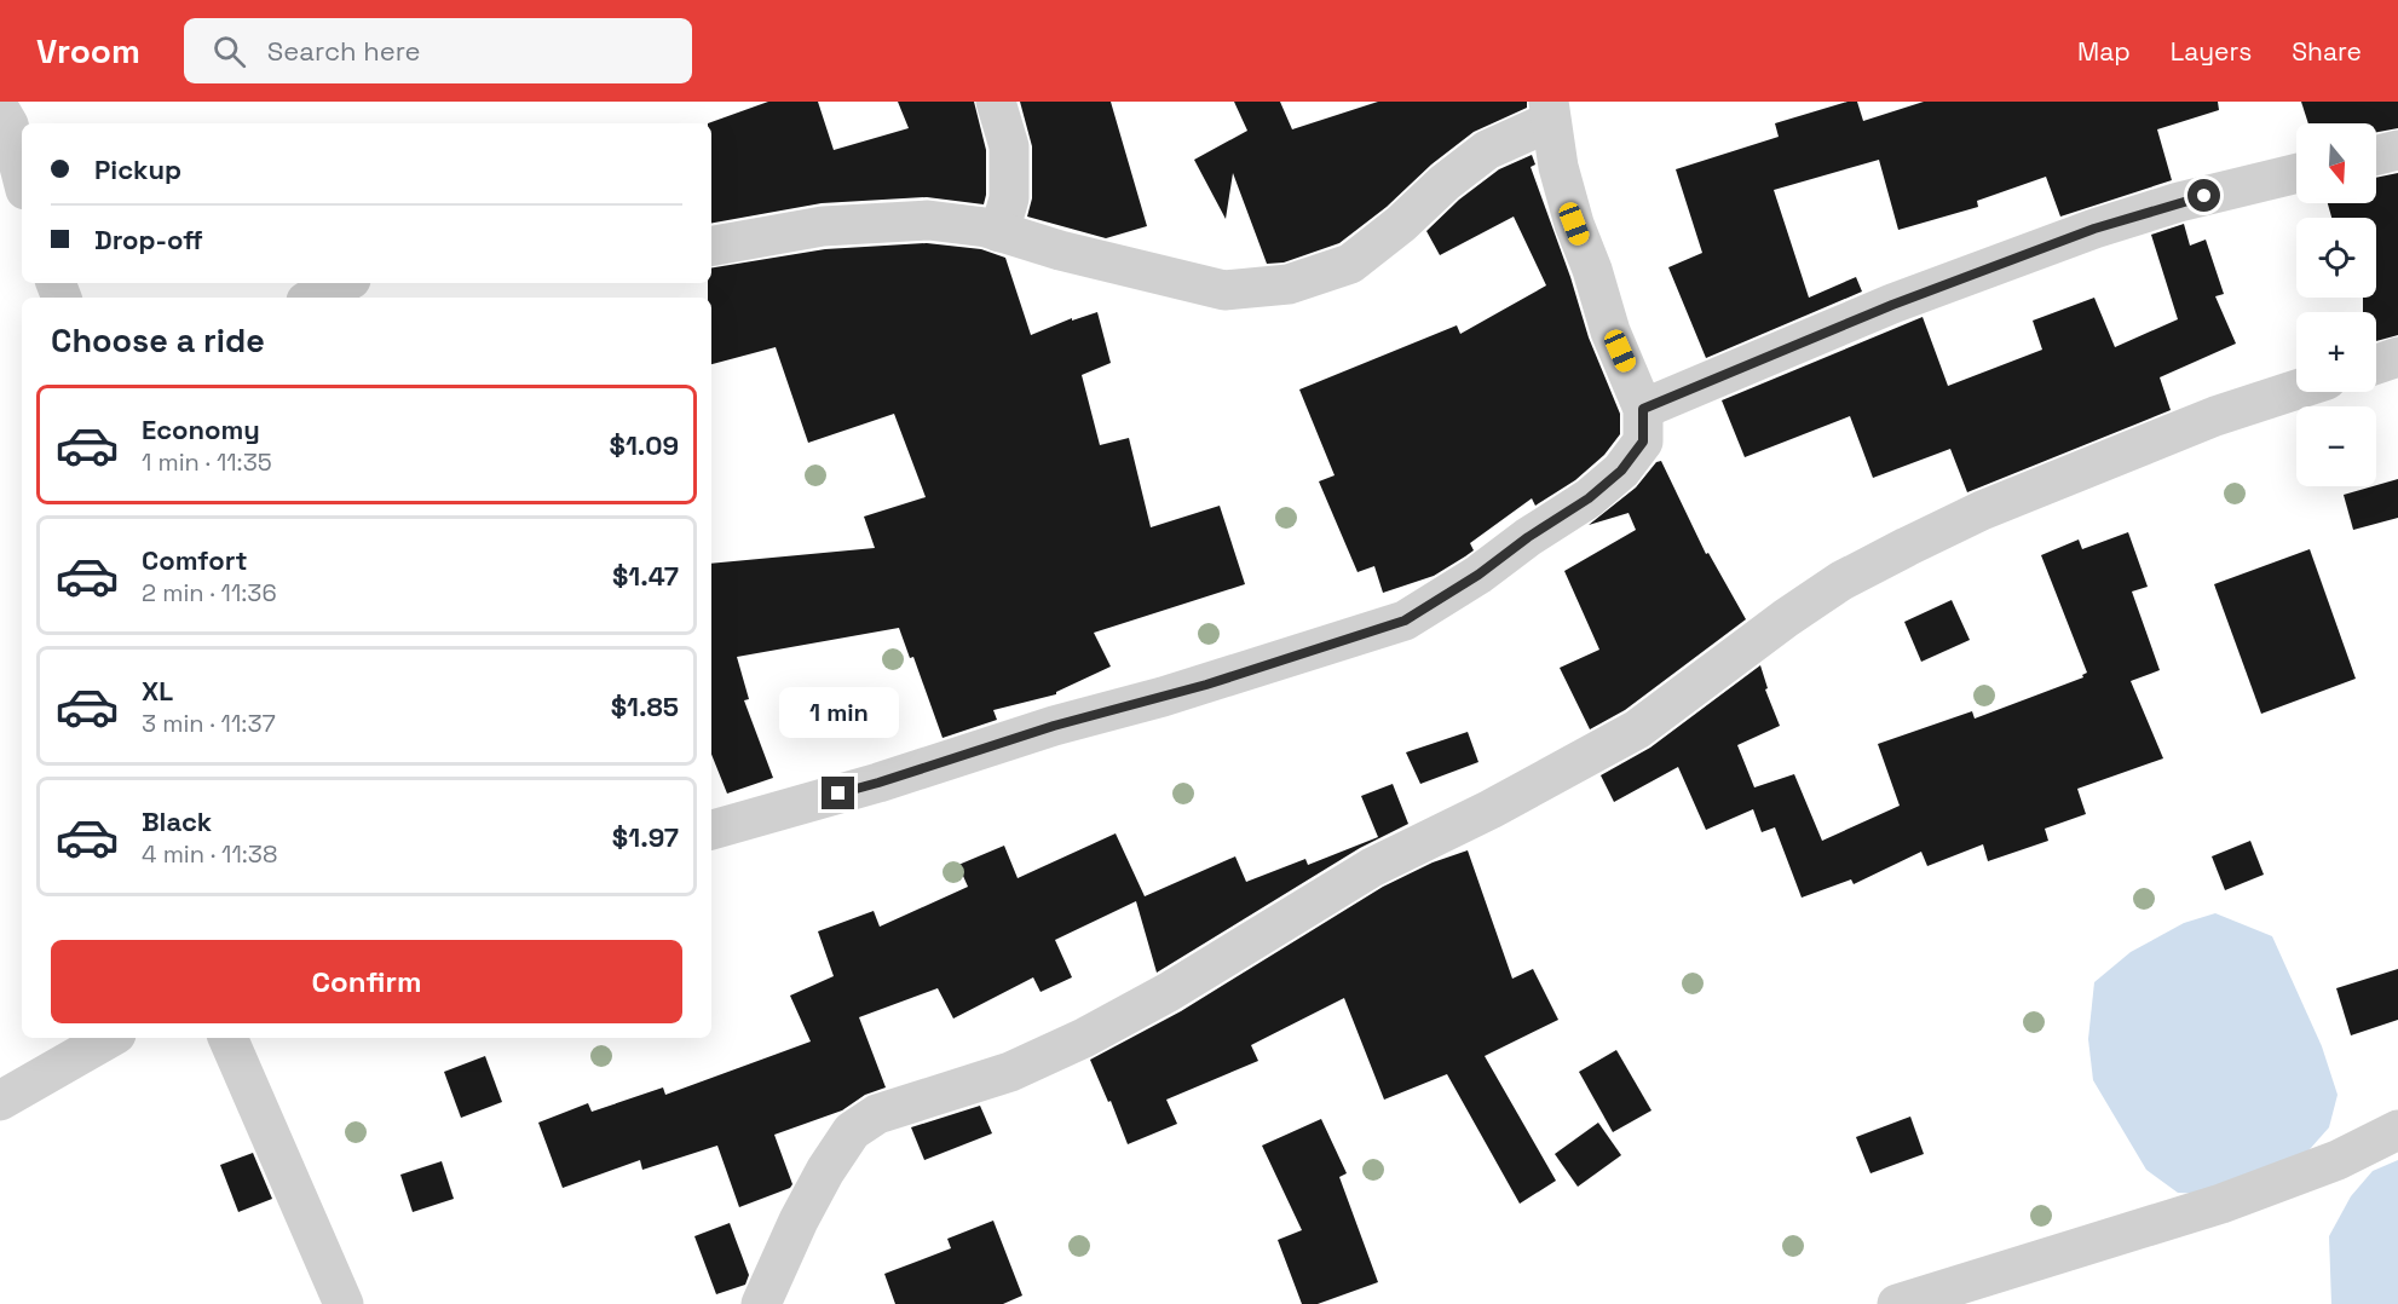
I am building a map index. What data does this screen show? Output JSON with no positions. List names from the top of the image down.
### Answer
{
  "north": "bottom",
  "page": {
    "header": "Vroom",
    "search": "Search here",
    "nav": ["Map", "Layers", "Share"],
    "map_buttons": ["+", "−"],
    "banner": ["Pickup", "Drop-off"],
    "heading": "Choose a ride",
    "list": [
      {
        "name": "Economy",
        "note": "1 min · 11:35",
        "value": "$1.09"
      },
      {
        "name": "Comfort",
        "note": "2 min · 11:36",
        "value": "$1.47"
      },
      {
        "name": "XL",
        "note": "3 min · 11:37",
        "value": "$1.85"
      },
      {
        "name": "Black",
        "note": "4 min · 11:38",
        "value": "$1.97"
      }
    ],
    "bubble": "1 min",
    "buttons": "Confirm"
  }
}
